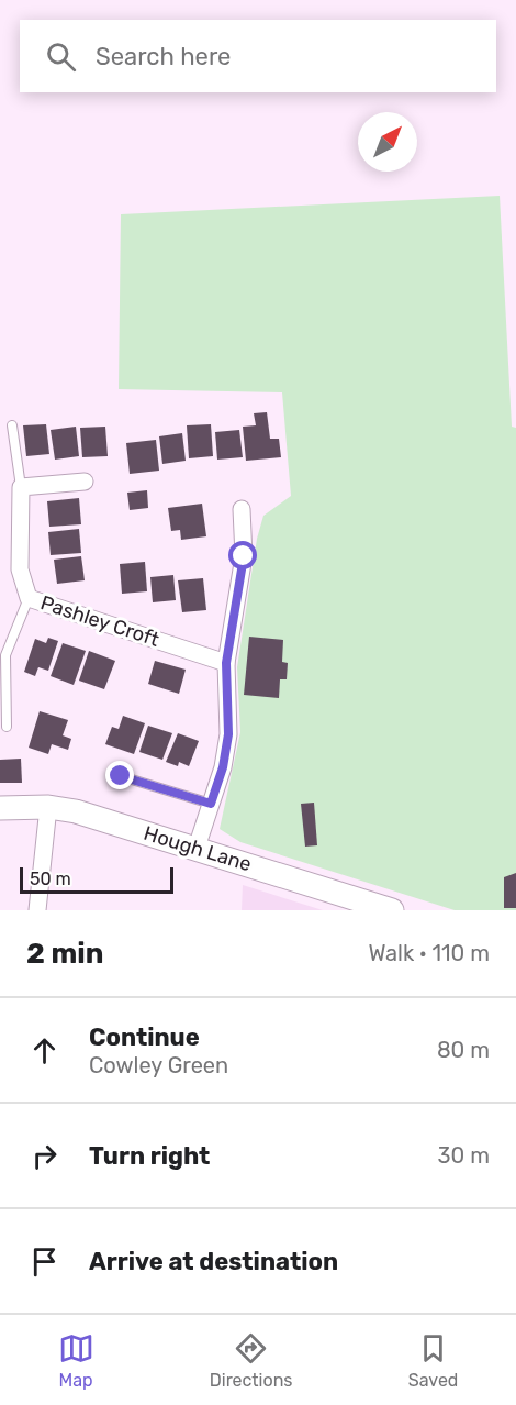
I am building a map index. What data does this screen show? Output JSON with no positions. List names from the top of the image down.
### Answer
{
  "streets": {
    "main road": ["Hough Lane"],
    "street": ["Pashley Croft"]
  },
  "scale_bar": "50 m",
  "north": "top right",
  "page": {
    "search": "Search here",
    "scale": "50 m",
    "heading": ["2 min", "Walk · 110 m"],
    "list": [
      ["Continue", "Cowley Green", "80 m"],
      ["Turn right", "30 m"],
      "Arrive at destination"
    ],
    "nav": ["Map", "Directions", "Saved"]
  }
}
